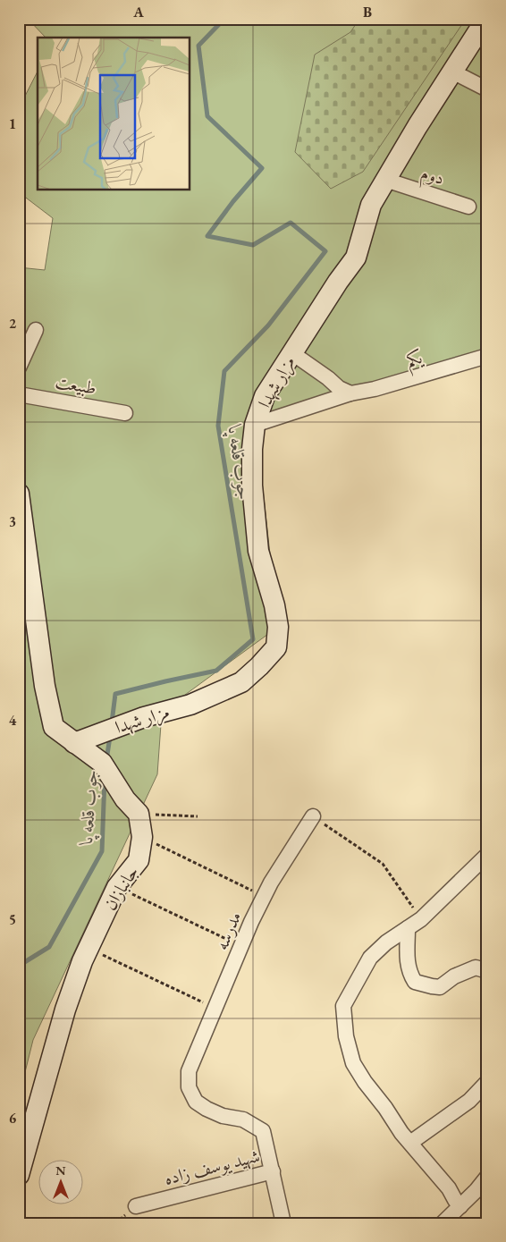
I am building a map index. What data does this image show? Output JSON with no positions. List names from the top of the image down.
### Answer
{
  "streets": {
    "street": [
      "دوم",
      "یکم",
      "مزار شهدا",
      "طبیعت",
      "جانبازان",
      "مدرسه",
      "شهید یوسف زاده"
    ]
  },
  "crossings": [
    ["دوم", "مزار شهدا"],
    ["یکم", "مزار شهدا"],
    ["مدرسه", "شهید یوسف زاده"]
  ],
  "water": ["جوب قلعه پا"],
  "north": "top",
  "grid": {
    "columns": ["A", "B"],
    "rows": [
      "1",
      "2",
      "3",
      "4",
      "5",
      "6"
    ]
  }
}
